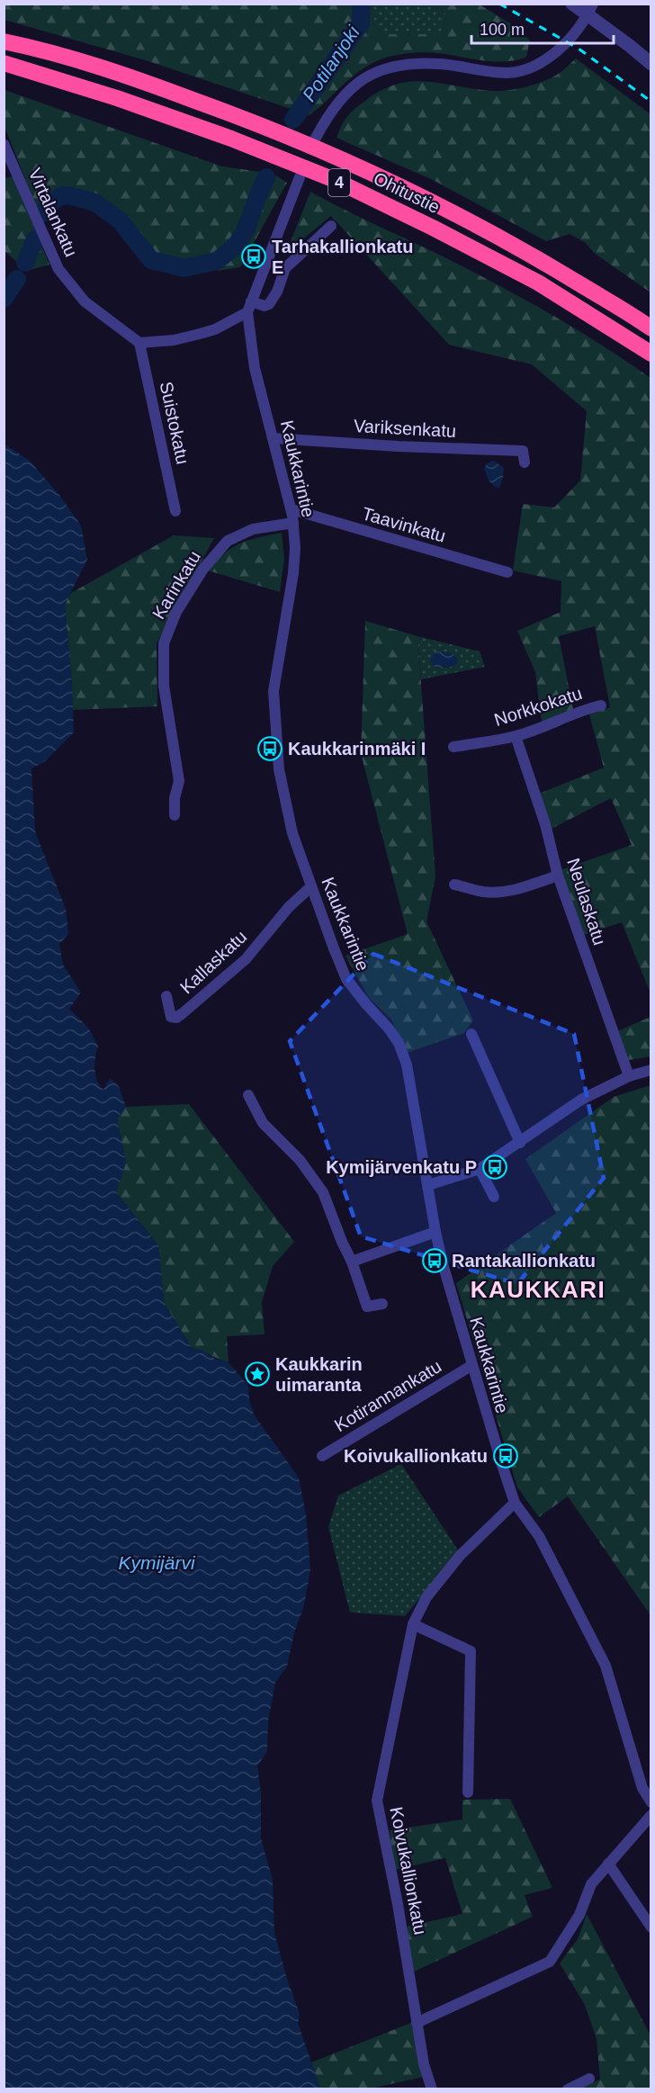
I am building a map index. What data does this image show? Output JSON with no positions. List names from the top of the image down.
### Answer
{
  "streets": {
    "highway": ["4", "Ohitustie"],
    "street": [
      "Virtalankatu",
      "Suistokatu",
      "Variksenkatu",
      "Kaukkarintie",
      "Taavinkatu",
      "Karinkatu",
      "Norkkokatu",
      "Neulaskatu",
      "Kallaskatu",
      "Kotirannankatu",
      "Koivukallionkatu"
    ]
  },
  "crossings": [
    ["Virtalankatu", "Suistokatu"],
    ["Variksenkatu", "Kaukkarintie"],
    ["Kaukkarintie", "Taavinkatu"],
    ["Kaukkarintie", "Karinkatu"],
    ["Kaukkarintie", "Kallaskatu"],
    ["Kaukkarintie", "Kotirannankatu"],
    ["Kaukkarintie", "Koivukallionkatu"],
    ["Norkkokatu", "Neulaskatu"]
  ],
  "districts": ["KAUKKARI"],
  "water": ["Potilanjoki", "Kymijärvi"],
  "places": {
    "bus stop": [
      "Tarhakallionkatu E",
      "Kaukkarinmäki I",
      "Kymijärvenkatu P",
      "Rantakallionkatu",
      "Koivukallionkatu"
    ],
    "place": ["Kaukkarin uimaranta"]
  },
  "scale_bar": "100 m"
}
